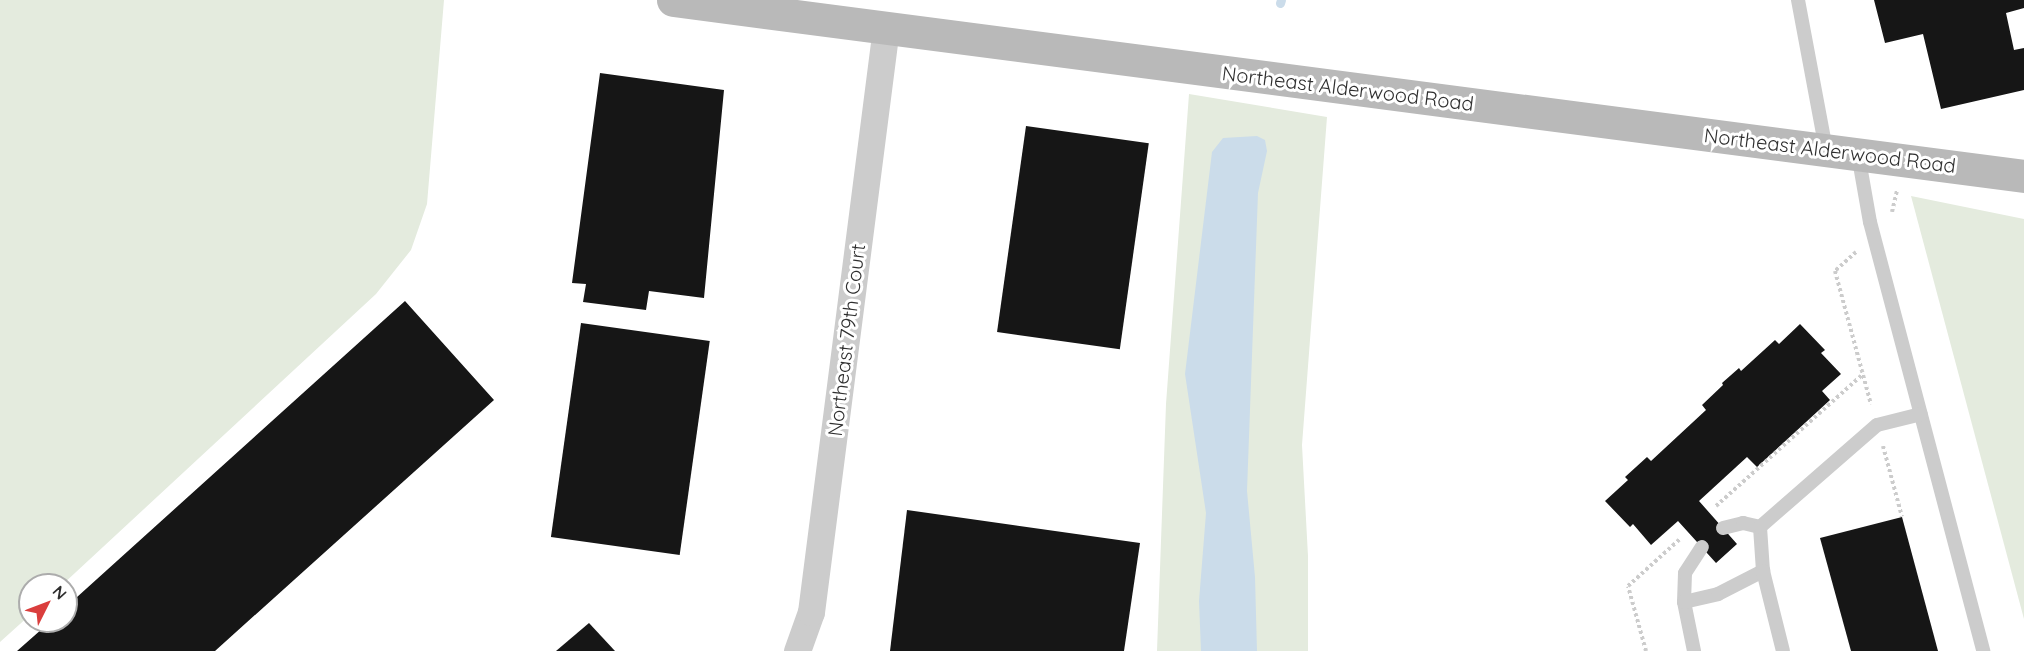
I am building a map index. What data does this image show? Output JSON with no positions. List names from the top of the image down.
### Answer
{
  "streets": {
    "main road": ["Northeast Alderwood Road"],
    "street": ["Northeast 79th Court"]
  },
  "crossings": [
    ["Northeast Alderwood Road", "Northeast 79th Court"]
  ],
  "north": "top right"
}
